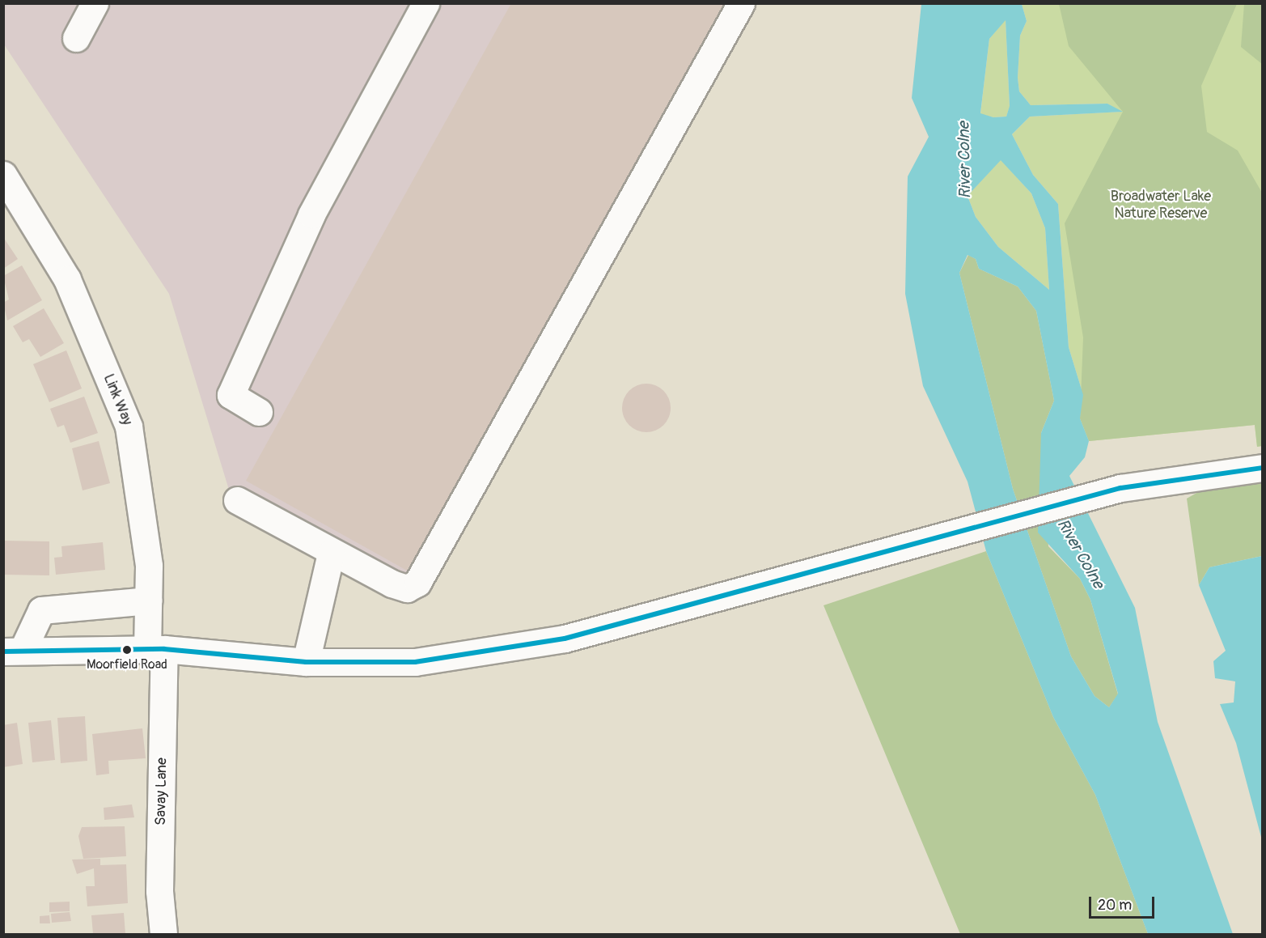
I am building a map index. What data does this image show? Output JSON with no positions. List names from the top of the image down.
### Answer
{
  "streets": {
    "street": ["Link Way", "Savay Lane"]
  },
  "crossings": [
    ["Link Way", "Savay Lane"]
  ],
  "water": ["River Colne"],
  "parks": ["Broadwater Lake Nature Reserve"],
  "places": ["Moorfield Road"],
  "scale_bar": "20 m"
}
